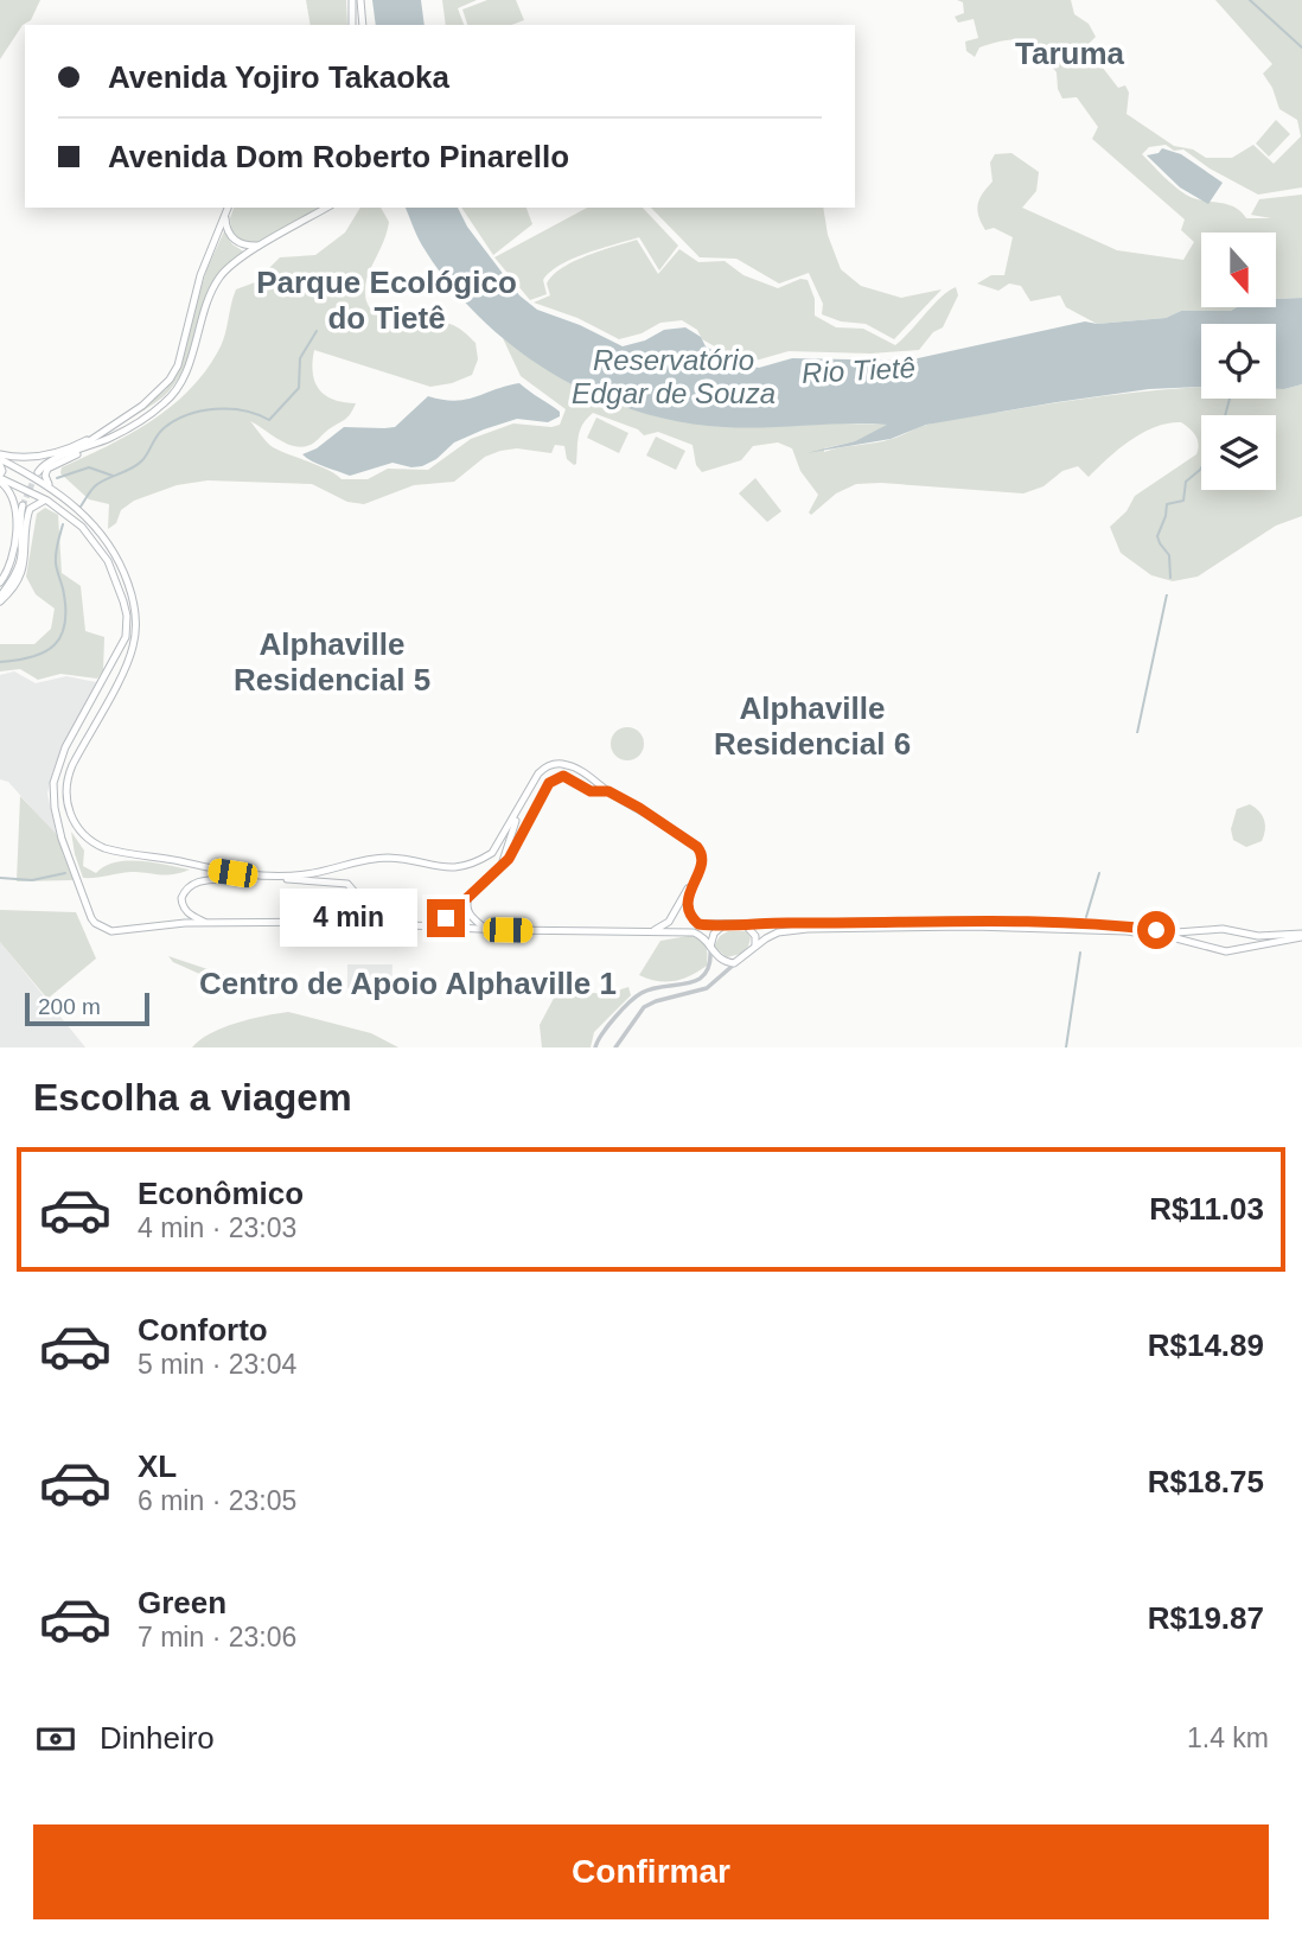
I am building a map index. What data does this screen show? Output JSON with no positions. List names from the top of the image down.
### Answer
{
  "districts": [
    "Taruma",
    "Parque Ecológico do Tietê",
    "Alphaville Residencial 5",
    "Alphaville Residencial 6",
    "Centro de Apoio Alphaville 1"
  ],
  "water": ["Reservatório Edgar de Souza", "Rio Tietê"],
  "scale_bar": "200 m",
  "north": "bottom",
  "page": {
    "banner": ["Avenida Yojiro Takaoka", "Avenida Dom Roberto Pinarello"],
    "bubble": "4 min",
    "scale": "200 m",
    "heading": "Escolha a viagem",
    "list": [
      {
        "name": "Econômico",
        "note": "4 min · 23:03",
        "value": "R$11.03"
      },
      {
        "name": "Conforto",
        "note": "5 min · 23:04",
        "value": "R$14.89"
      },
      {
        "name": "XL",
        "note": "6 min · 23:05",
        "value": "R$18.75"
      },
      {
        "name": "Green",
        "note": "7 min · 23:06",
        "value": "R$19.87"
      }
    ],
    "pay": ["Dinheiro", "1.4 km"],
    "buttons": "Confirmar"
  }
}
